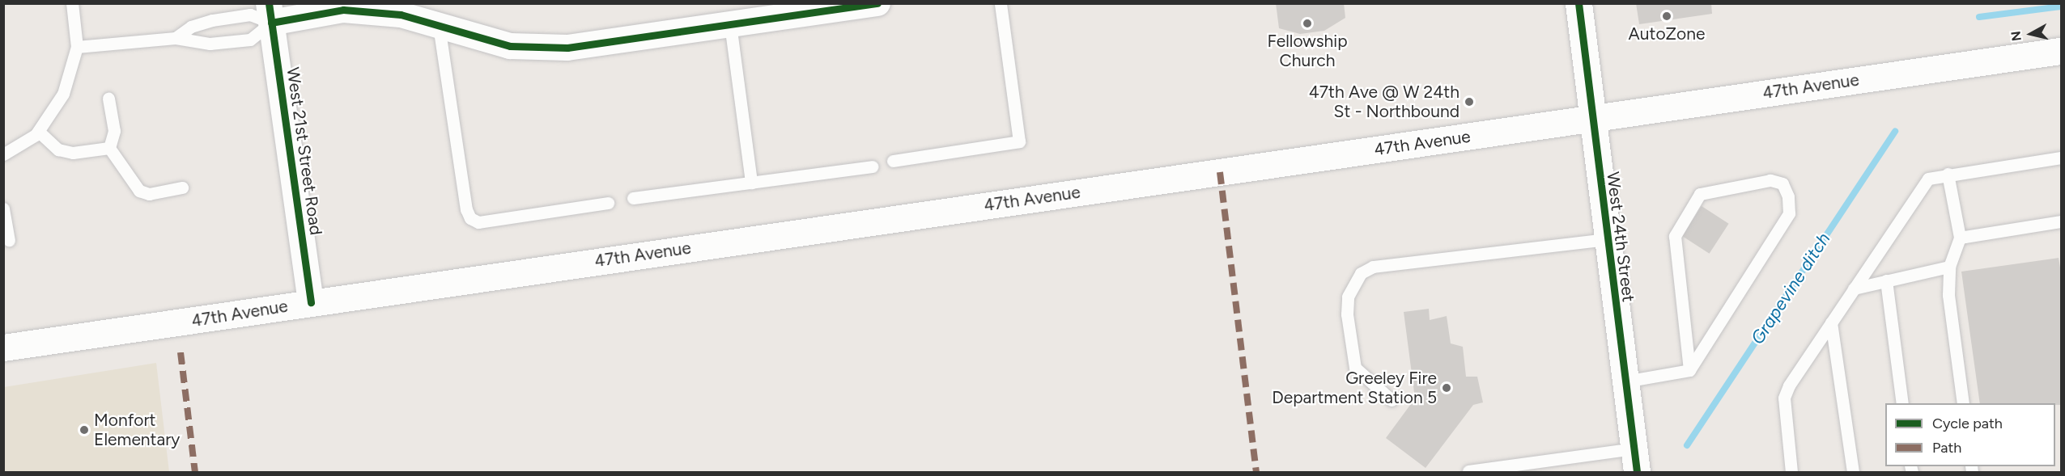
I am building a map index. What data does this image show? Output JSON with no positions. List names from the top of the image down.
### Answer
{
  "streets": {
    "main road": ["47th Avenue", "West 24th Street"],
    "street": ["West 21st Street Road"]
  },
  "crossings": [
    ["47th Avenue", "West 21st Street Road"],
    ["47th Avenue", "West 24th Street"]
  ],
  "water": ["Grapevine ditch"],
  "places": [
    "AutoZone",
    "Fellowship Church",
    "47th Ave @ W 24th St - Northbound",
    "Greeley Fire Department Station 5",
    "Monfort Elementary"
  ],
  "legend": ["Cycle path", "Path"],
  "north": "left"
}
